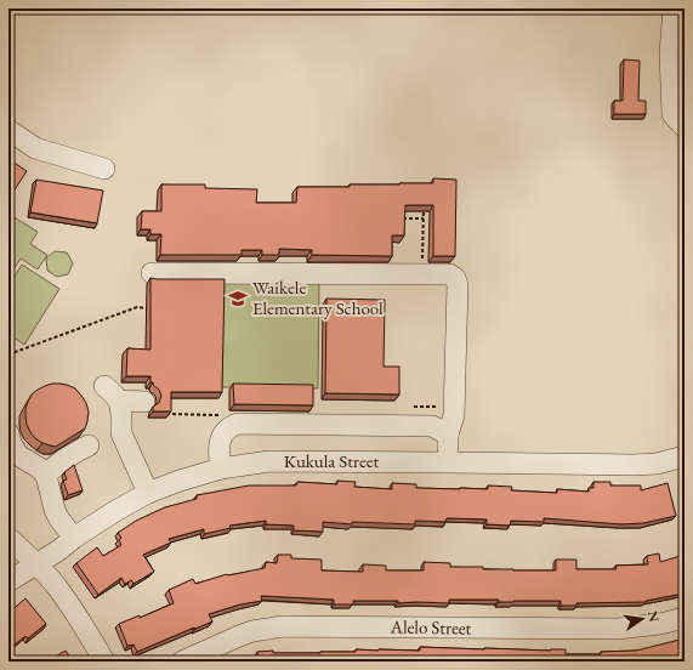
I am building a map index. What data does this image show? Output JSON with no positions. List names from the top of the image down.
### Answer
{
  "streets": {
    "street": ["Kukula Street", "Alelo Street"]
  },
  "places": {
    "school or university": ["Waikele Elementary School"]
  },
  "north": "right"
}
